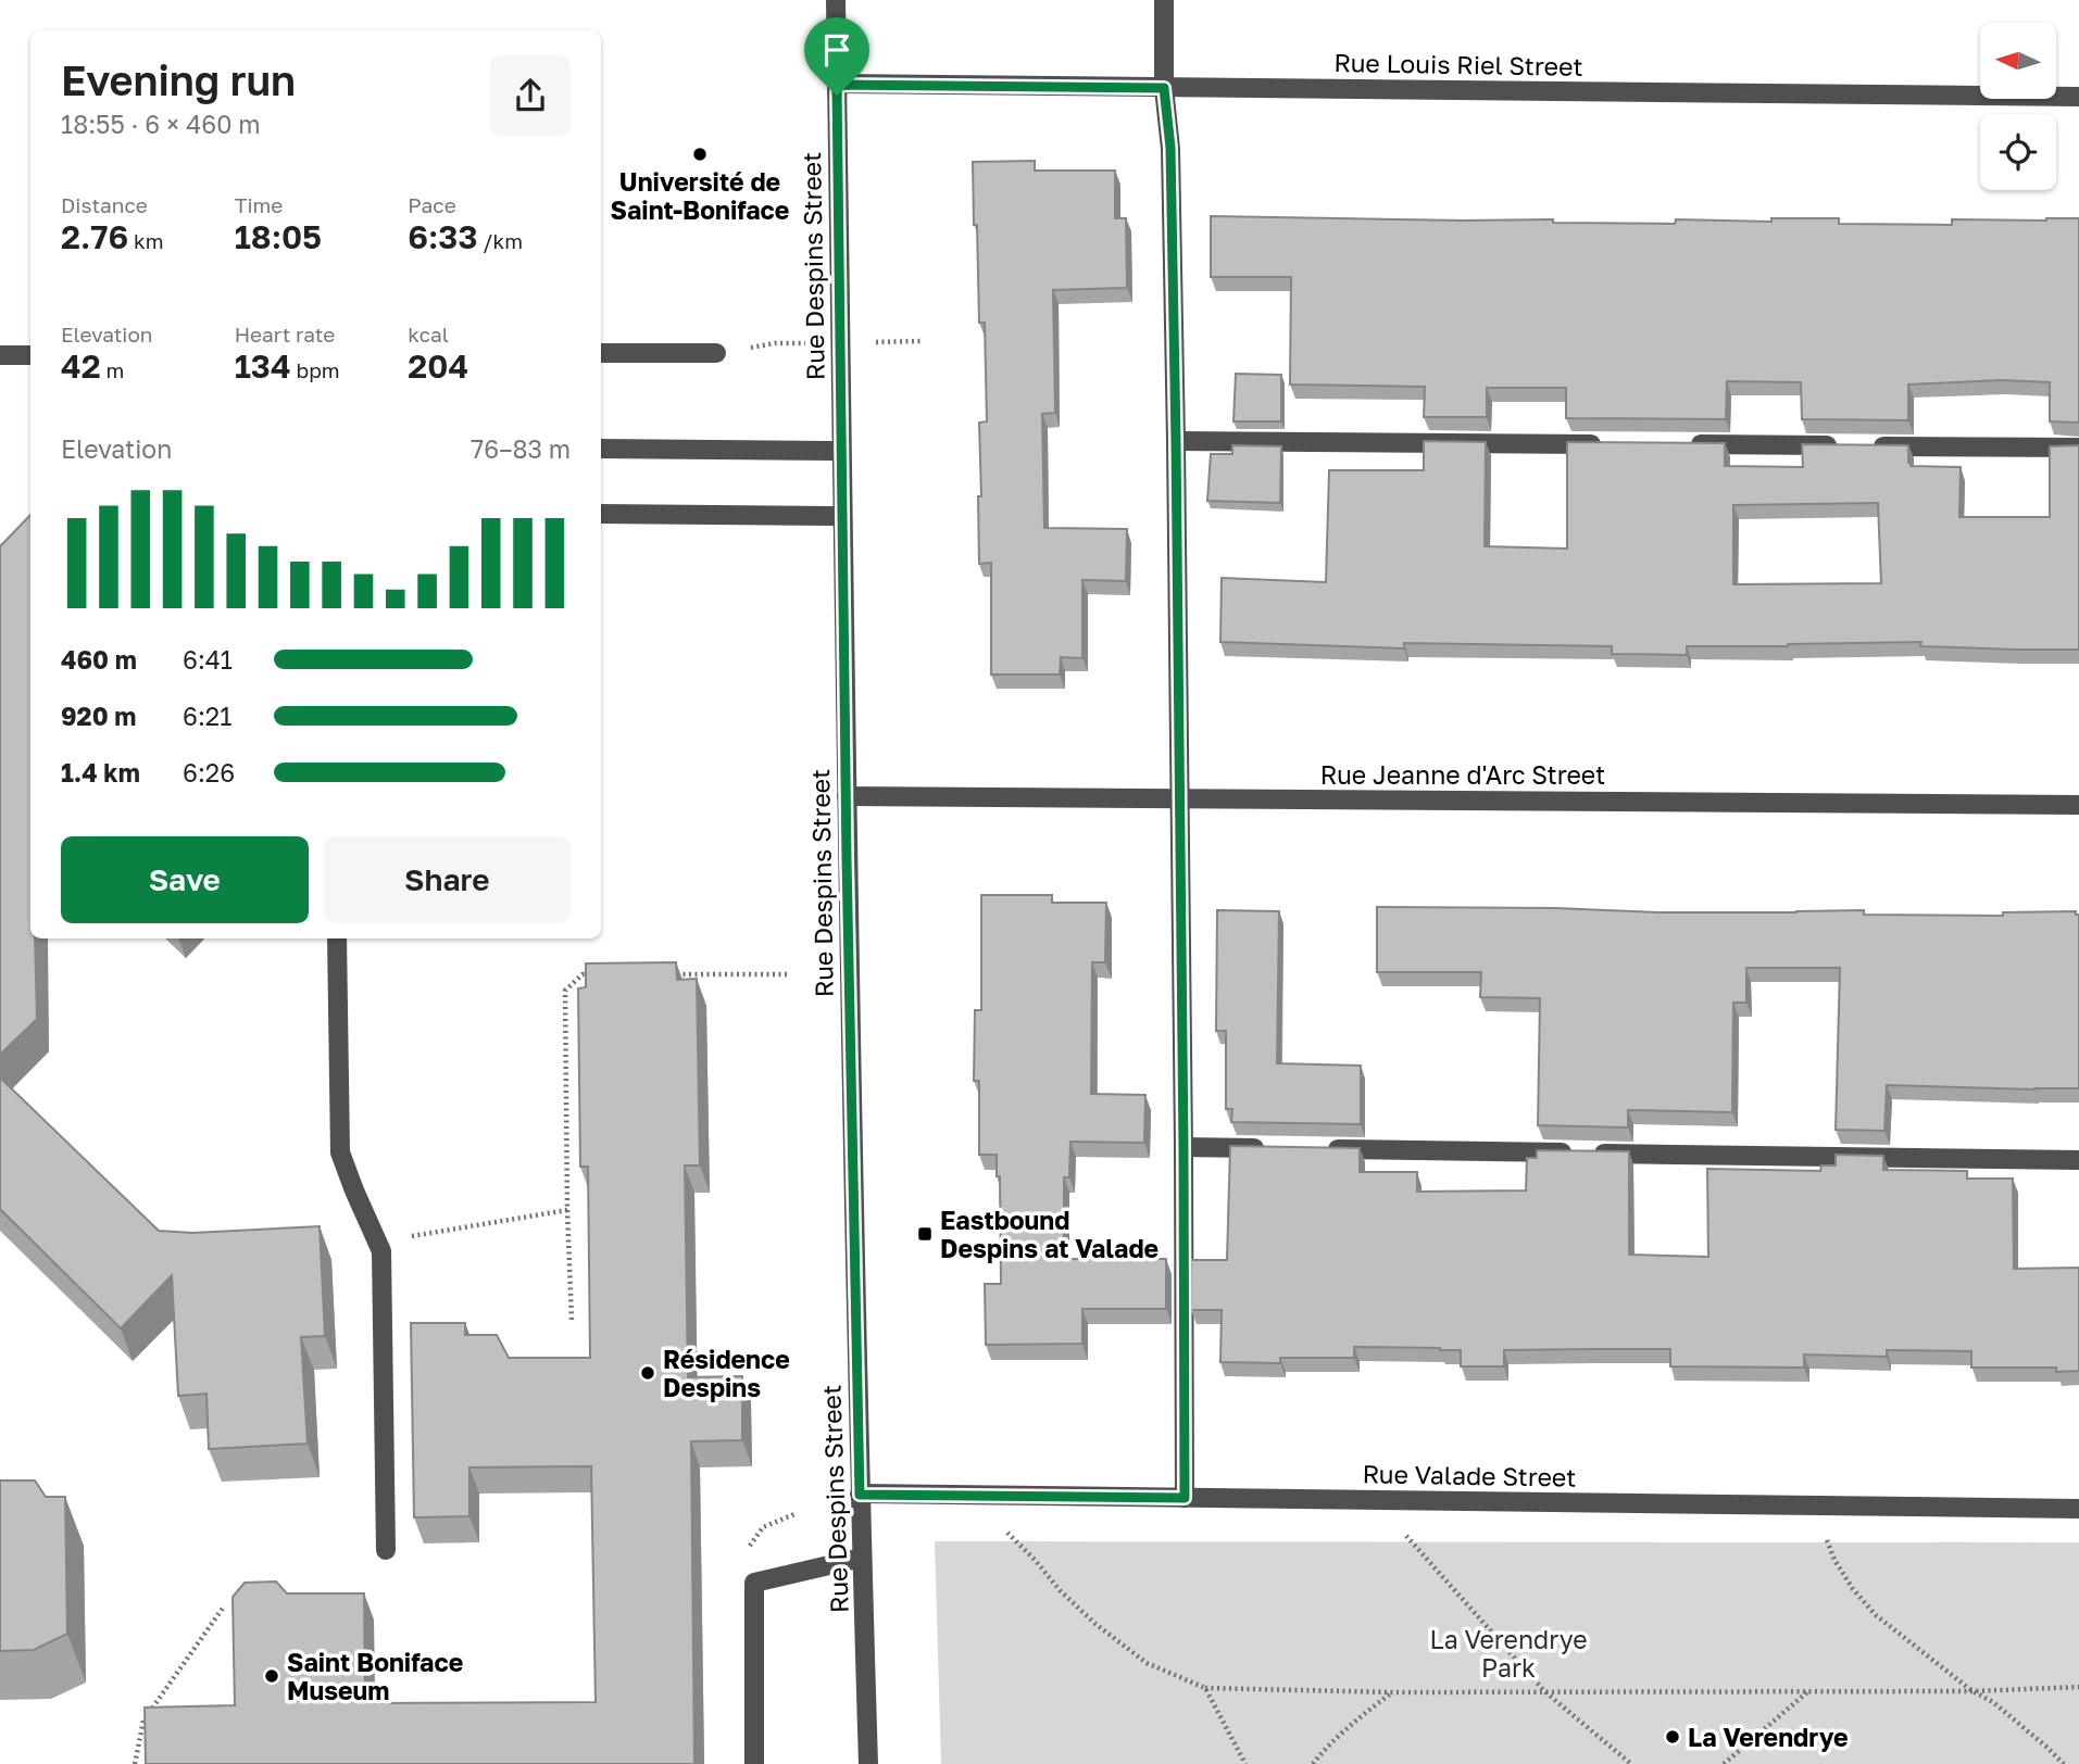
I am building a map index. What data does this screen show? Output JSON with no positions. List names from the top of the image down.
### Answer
{
  "streets": {
    "street": [
      "Rue Louis Riel Street",
      "Rue Despins Street",
      "Rue Jeanne d'Arc Street",
      "Rue Valade Street"
    ]
  },
  "crossings": [
    ["Rue Louis Riel Street", "Rue Despins Street"],
    ["Rue Despins Street", "Rue Jeanne d'Arc Street"],
    ["Rue Despins Street", "Rue Valade Street"]
  ],
  "parks": ["La Verendrye Park"],
  "places": {
    "other": [
      "Université de Saint-Boniface",
      "Résidence Despins",
      "Saint Boniface Museum",
      "La Verendrye"
    ],
    "transit": ["Eastbound Despins at Valade"]
  },
  "north": "left",
  "page": {
    "heading": ["Evening run", "18:55 · 6 × 460 m"],
    "stats": [
      ["Distance", "2.76 km"],
      ["Time", "18:05"],
      ["Pace", "6:33 /km"],
      ["Elevation", "42 m"],
      ["Heart rate", "134 bpm"],
      ["kcal", "204"]
    ],
    "chart": ["Elevation", "76–83 m"],
    "list": [
      {
        "name": "460 m",
        "note": "6:41"
      },
      {
        "name": "920 m",
        "note": "6:21"
      },
      {
        "name": "1.4 km",
        "note": "6:26"
      }
    ],
    "buttons": ["Save", "Share"]
  }
}
